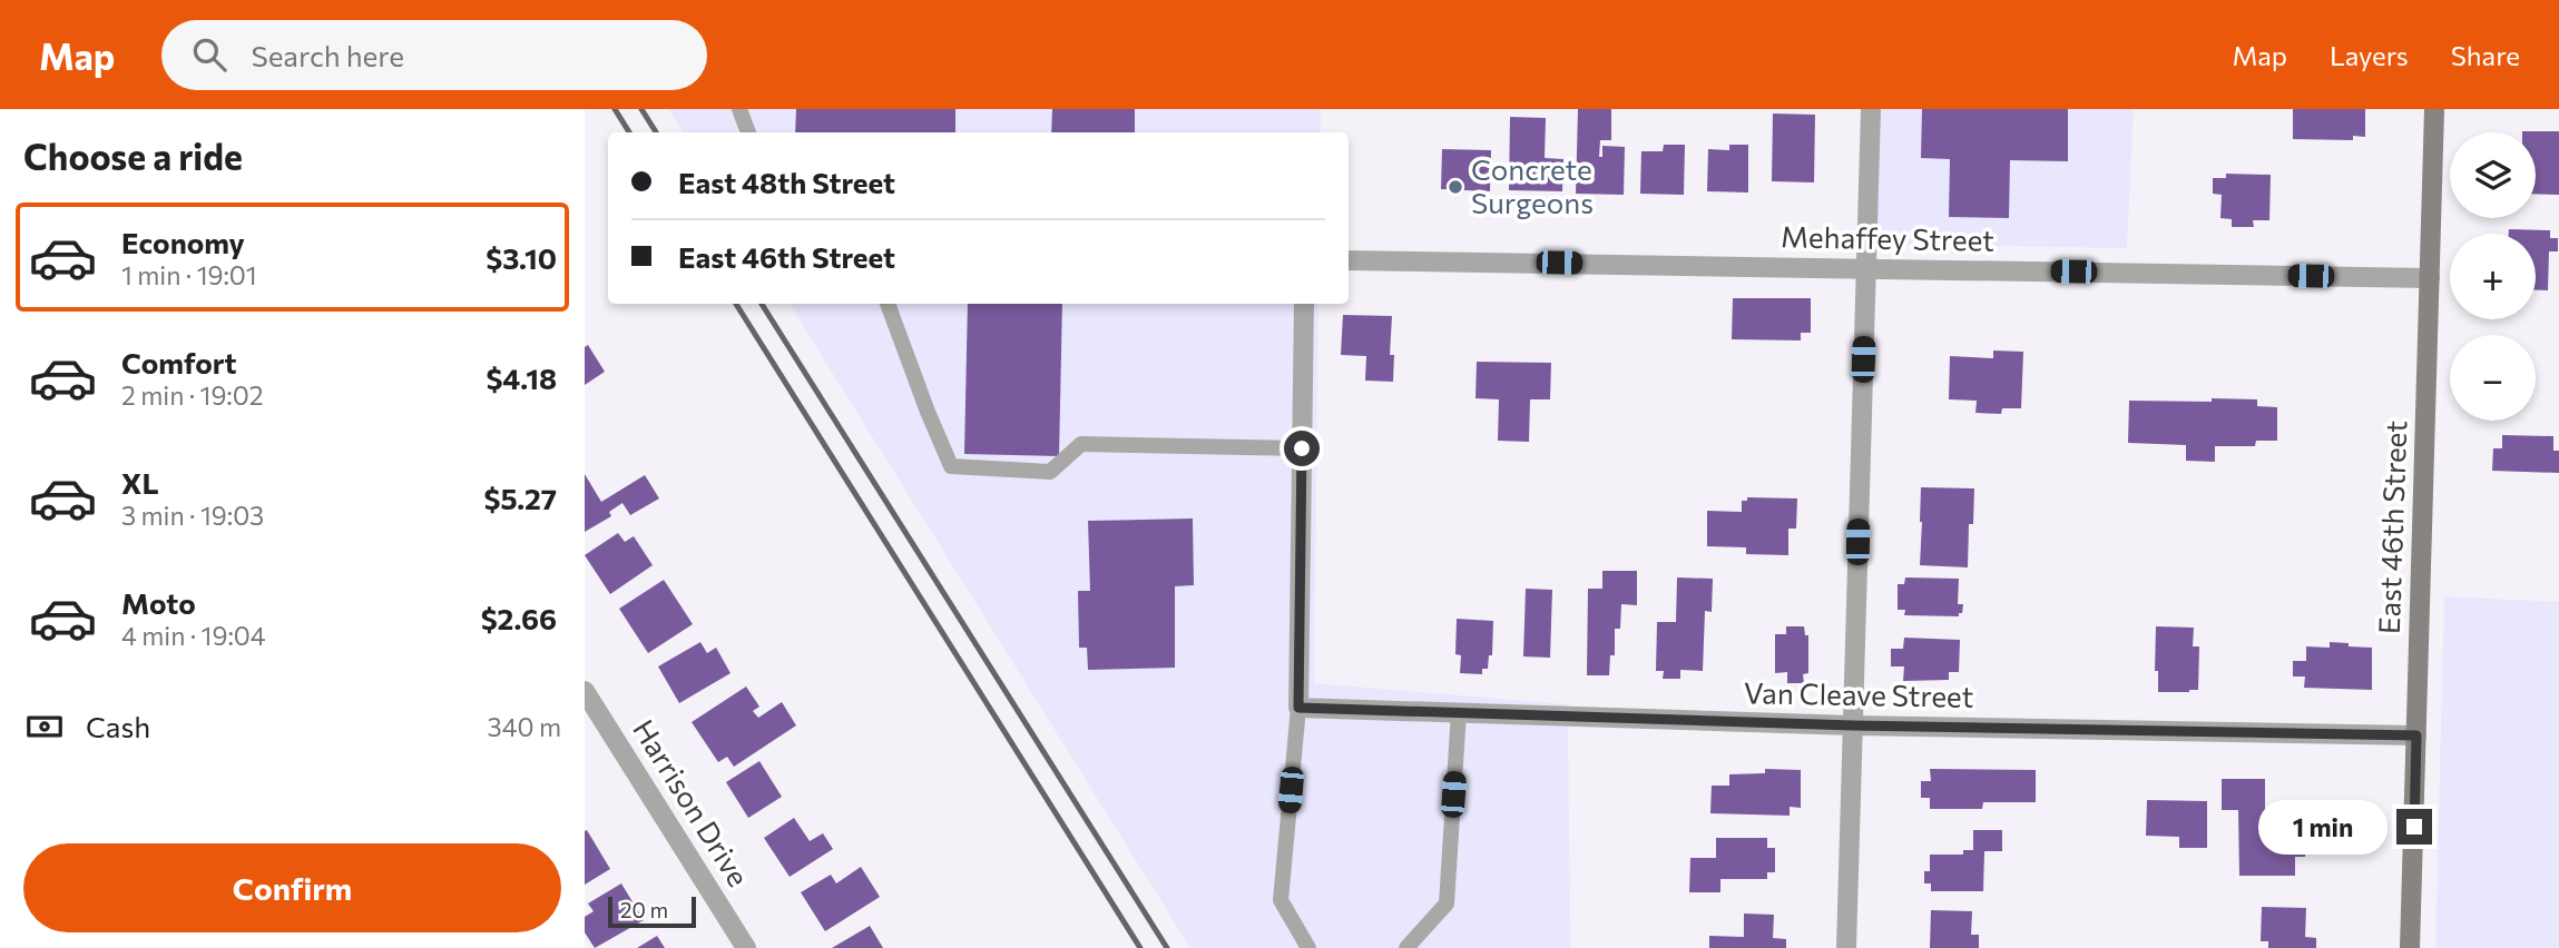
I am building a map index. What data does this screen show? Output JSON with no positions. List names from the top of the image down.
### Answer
{
  "streets": {
    "street": [
      "Mehaffey Street",
      "East 46th Street",
      "Van Cleave Street",
      "Harrison Drive"
    ]
  },
  "crossings": [
    ["Mehaffey Street", "East 46th Street"],
    ["East 46th Street", "Van Cleave Street"]
  ],
  "places": ["Concrete Surgeons"],
  "scale_bar": "20 m",
  "page": {
    "header": "Map",
    "search": "Search here",
    "nav": ["Map", "Layers", "Share"],
    "heading": "Choose a ride",
    "map_buttons": ["+", "−"],
    "banner": ["East 48th Street", "East 46th Street"],
    "list": [
      {
        "name": "Economy",
        "note": "1 min · 19:01",
        "value": "$3.10"
      },
      {
        "name": "Comfort",
        "note": "2 min · 19:02",
        "value": "$4.18"
      },
      {
        "name": "XL",
        "note": "3 min · 19:03",
        "value": "$5.27"
      },
      {
        "name": "Moto",
        "note": "4 min · 19:04",
        "value": "$2.66"
      }
    ],
    "pay": ["Cash", "340 m"],
    "bubble": "1 min",
    "buttons": "Confirm",
    "scale": "20 m"
  }
}
